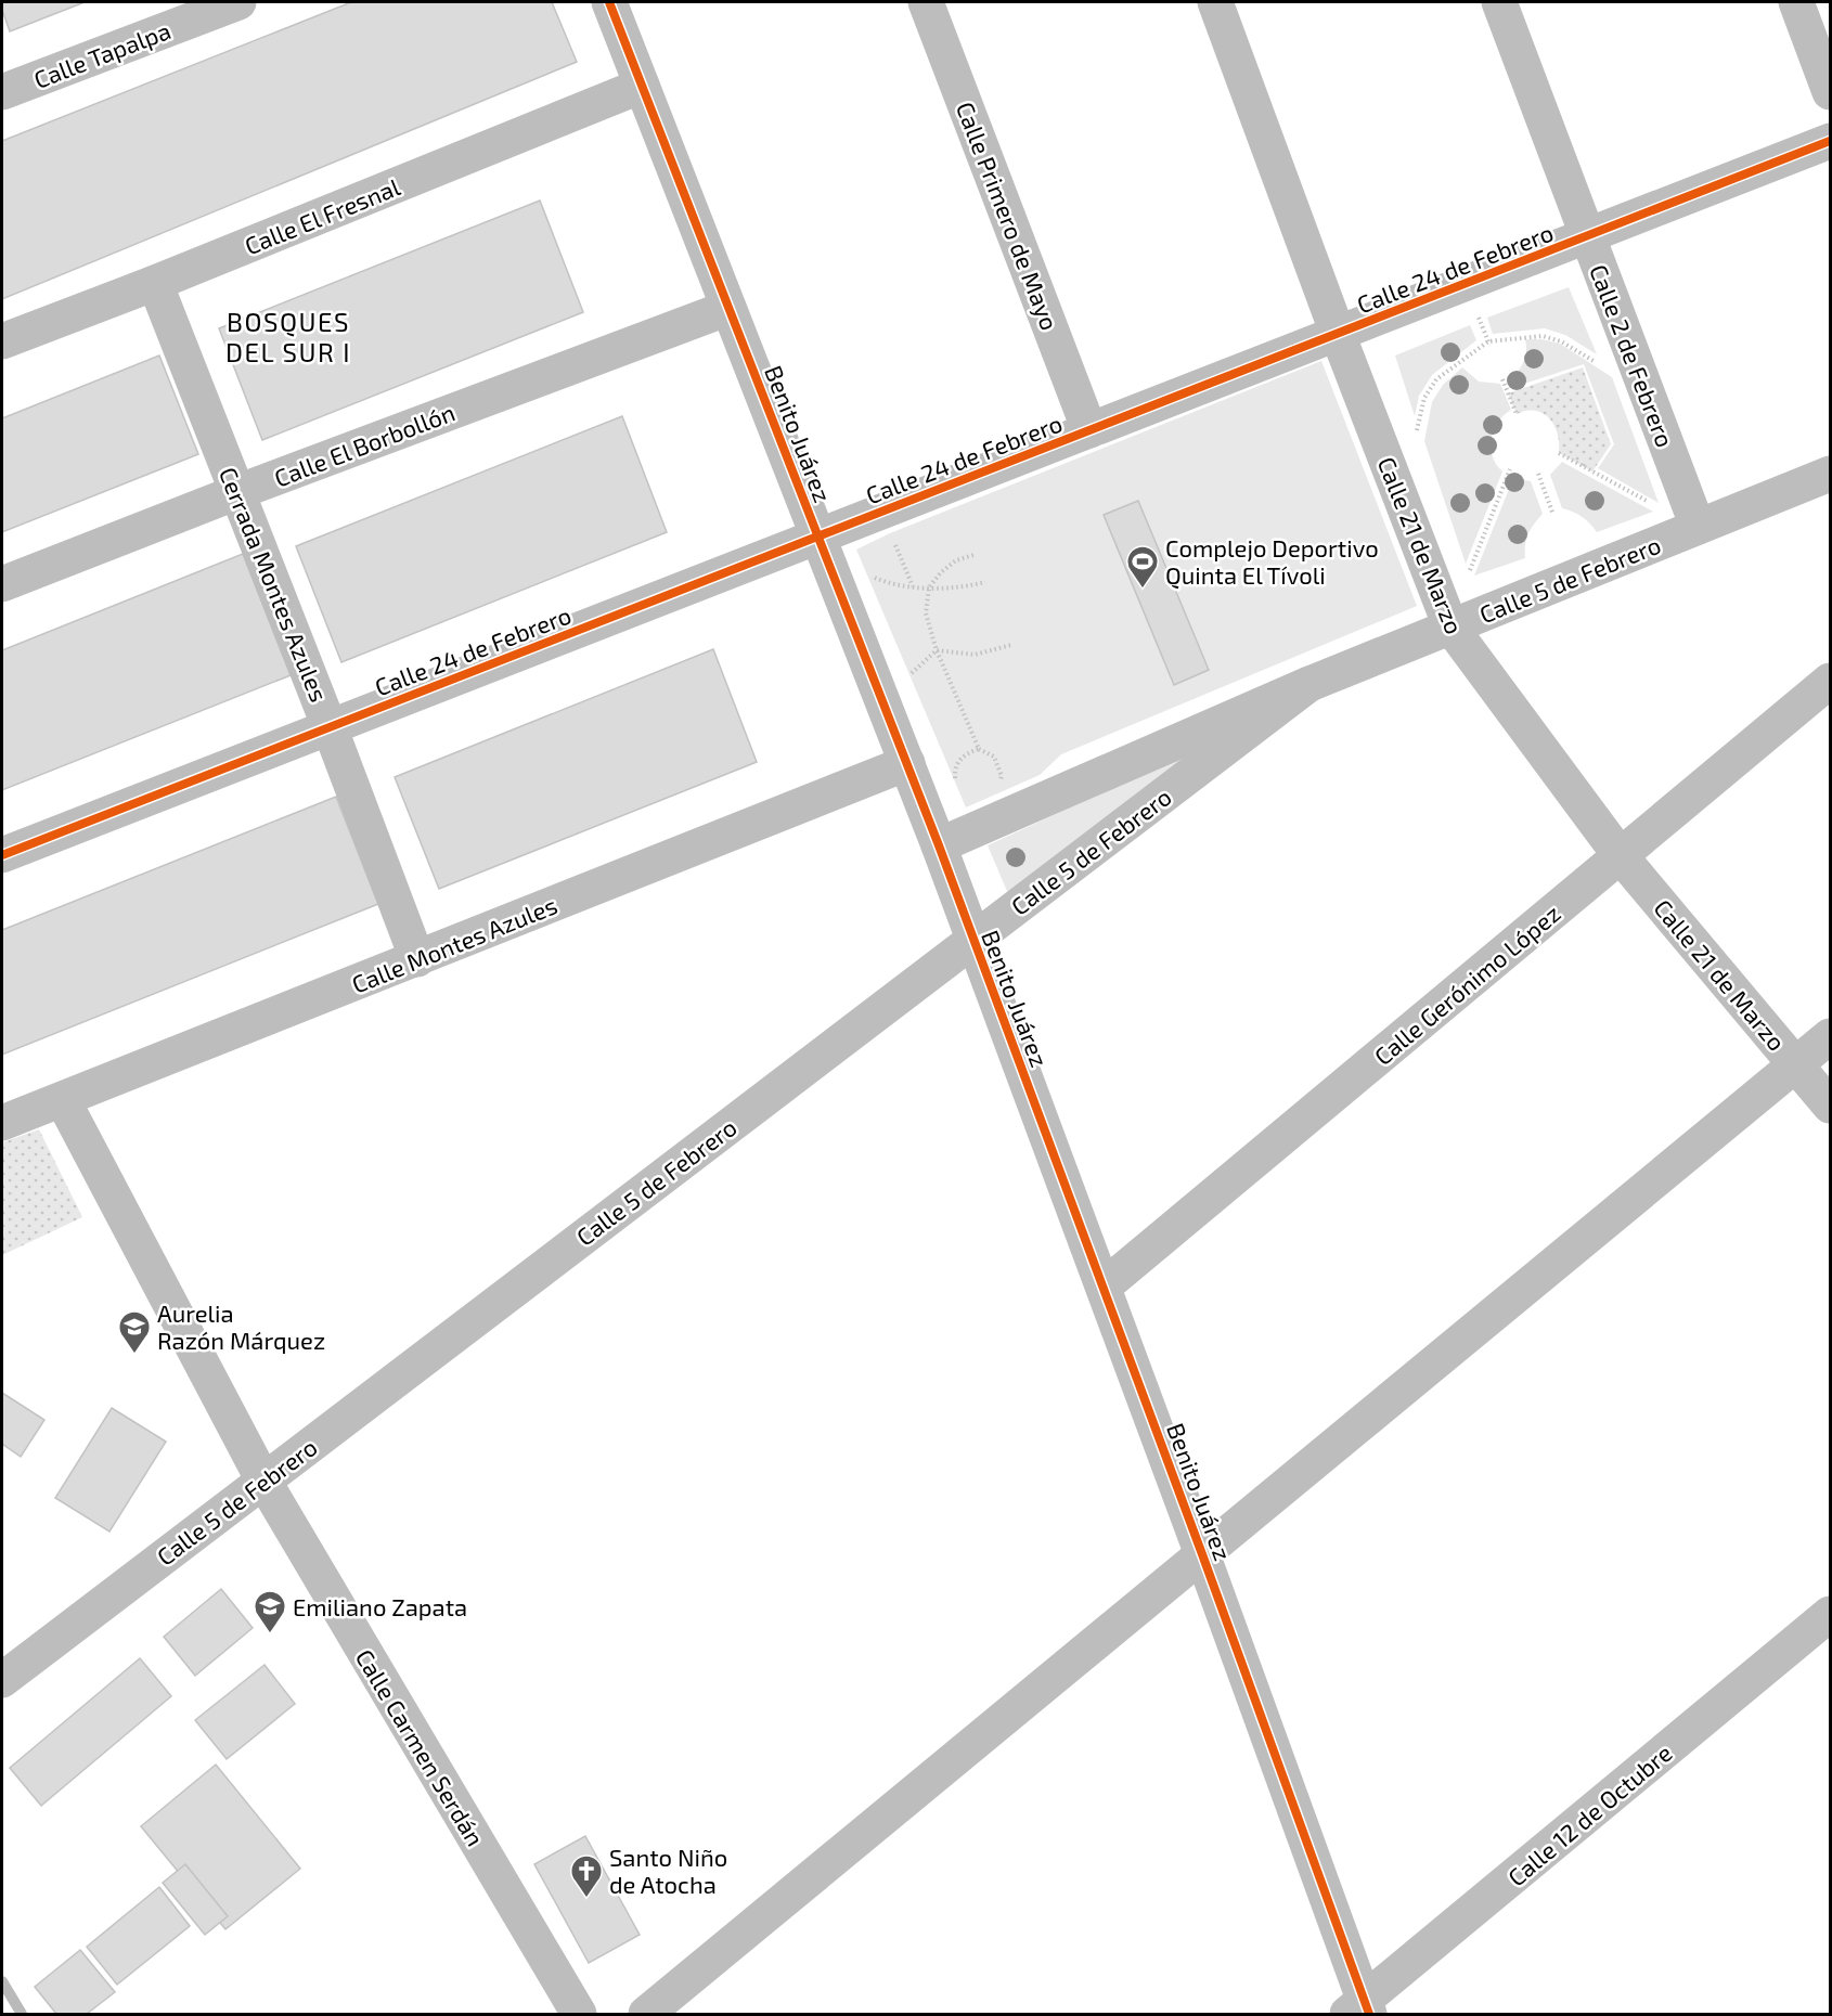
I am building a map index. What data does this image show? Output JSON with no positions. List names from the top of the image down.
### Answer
{
  "streets": {
    "street": [
      "Calle Tapalpa",
      "Calle El Fresnal",
      "Calle Primero de Mayo",
      "Calle 24 de Febrero",
      "Calle 2 de Febrero",
      "Benito Juárez",
      "Calle El Borbollón",
      "Calle 21 de Marzo",
      "Calle 5 de Febrero",
      "Cerrada Montes Azules",
      "Calle Montes Azules",
      "Calle Gerónimo López",
      "Calle Carmen Serdán",
      "Calle 12 de Octubre"
    ]
  },
  "crossings": [
    ["Calle El Fresnal", "Benito Juárez"],
    ["Calle El Fresnal", "Cerrada Montes Azules"],
    ["Calle Primero de Mayo", "Calle 24 de Febrero"],
    ["Calle 24 de Febrero", "Calle 2 de Febrero"],
    ["Calle 24 de Febrero", "Benito Juárez"],
    ["Calle 24 de Febrero", "Calle 21 de Marzo"],
    ["Calle 24 de Febrero", "Cerrada Montes Azules"],
    ["Calle 2 de Febrero", "Calle 5 de Febrero"],
    ["Benito Juárez", "Calle El Borbollón"],
    ["Benito Juárez", "Calle 5 de Febrero"],
    ["Benito Juárez", "Calle Montes Azules"],
    ["Benito Juárez", "Calle Gerónimo López"],
    ["Benito Juárez", "Calle 12 de Octubre"],
    ["Calle El Borbollón", "Cerrada Montes Azules"],
    ["Calle 21 de Marzo", "Calle 5 de Febrero"],
    ["Calle 21 de Marzo", "Calle Gerónimo López"],
    ["Calle 5 de Febrero", "Calle Carmen Serdán"],
    ["Cerrada Montes Azules", "Calle Montes Azules"],
    ["Calle Montes Azules", "Calle Carmen Serdán"]
  ],
  "districts": ["BOSQUES DEL SUR I"],
  "places": {
    "sports": ["Complejo Deportivo Quinta El Tívoli"],
    "school or university": ["Aurelia Razón Márquez", "Emiliano Zapata"],
    "church": ["Santo Niño de Atocha"]
  }
}
